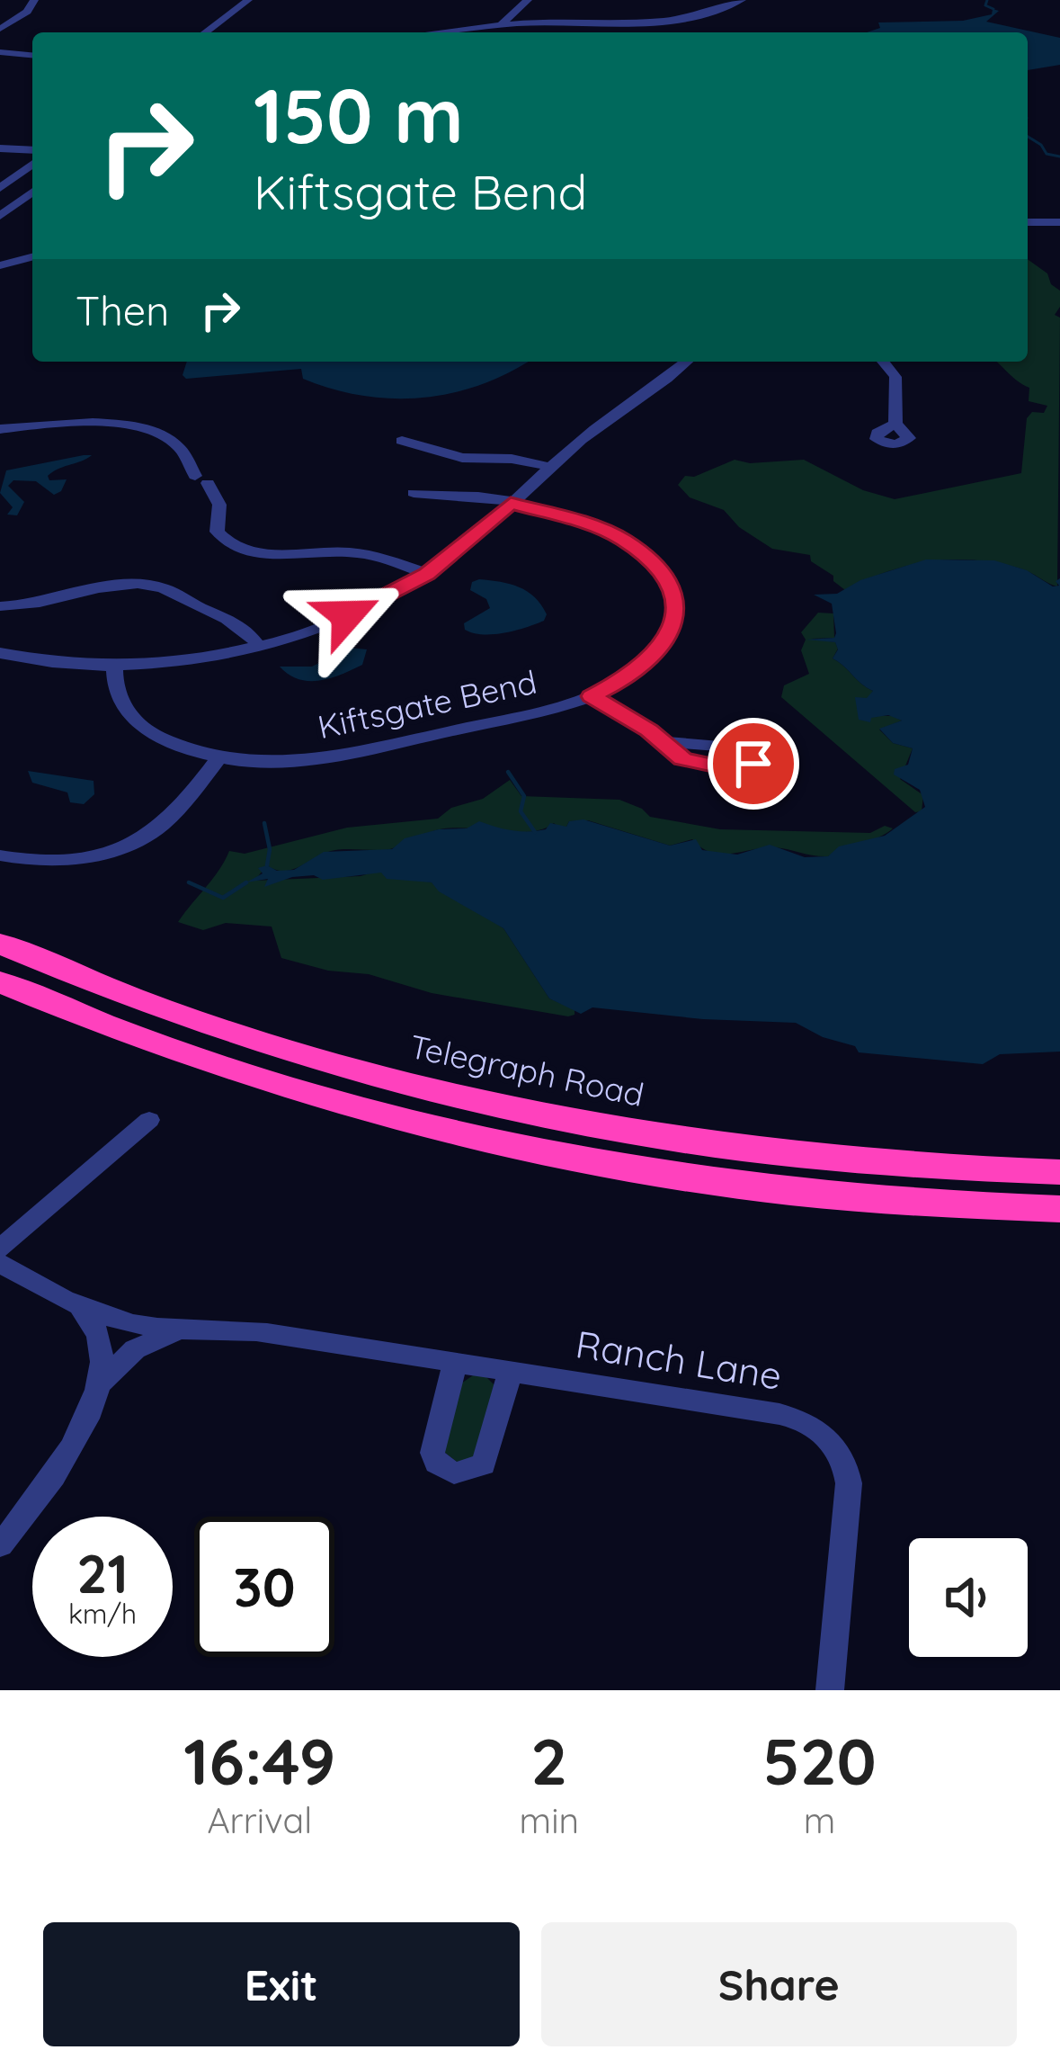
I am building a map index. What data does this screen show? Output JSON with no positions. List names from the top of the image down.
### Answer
{
  "streets": {
    "highway": ["Telegraph Road"],
    "street": ["Kiftsgate Bend", "Ranch Lane"]
  },
  "page": {
    "turn": ["150 m", "Kiftsgate Bend"],
    "then": "Then",
    "speed": "21 km/h",
    "limit": "30",
    "eta": [
      "16:49",
      "Arrival",
      "2",
      "min",
      "520",
      "m"
    ],
    "buttons": ["Exit", "Share"]
  }
}
